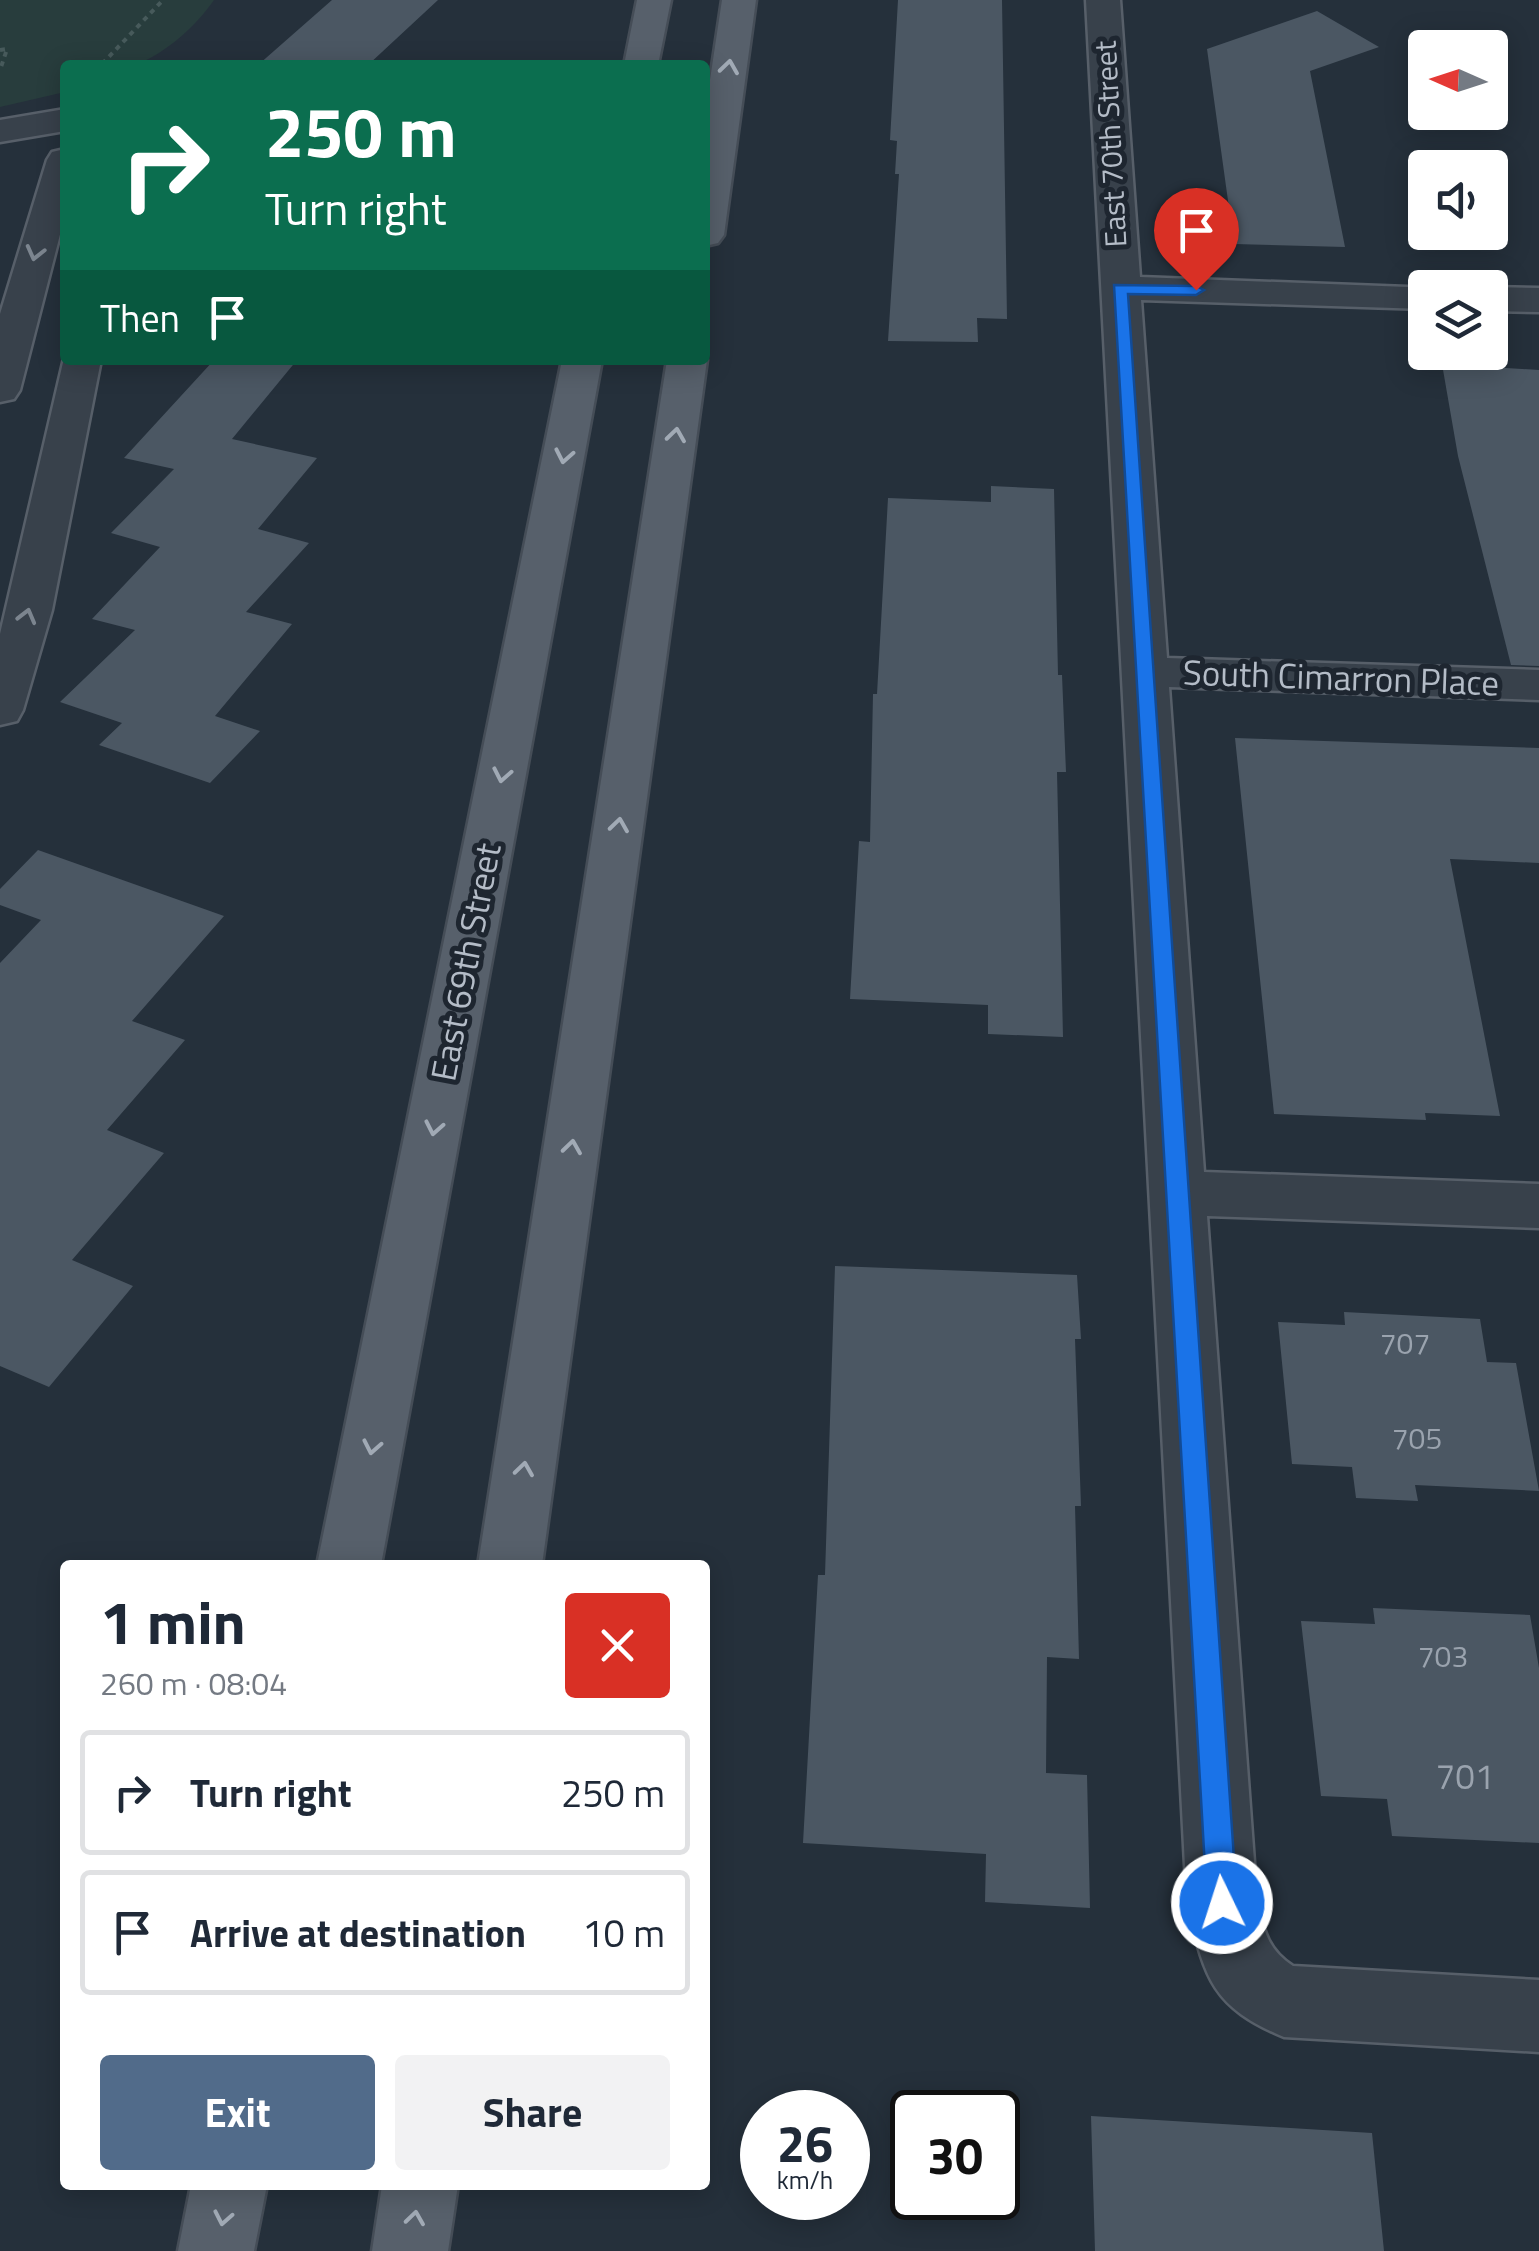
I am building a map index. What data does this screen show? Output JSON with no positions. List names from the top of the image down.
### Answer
{
  "streets": {
    "main road": ["East 69th Street"],
    "street": ["East 70th Street", "South Cimarron Place"]
  },
  "crossings": [
    ["East 70th Street", "South Cimarron Place"]
  ],
  "house_numbers": [
    "707",
    "705",
    "703",
    "701"
  ],
  "north": "left",
  "page": {
    "turn": ["250 m", "Turn right"],
    "then": "Then",
    "heading": ["1 min", "260 m · 08:04"],
    "list": [
      {
        "name": "Turn right",
        "value": "250 m"
      },
      {
        "name": "Arrive at destination",
        "value": "10 m"
      }
    ],
    "buttons": ["Exit", "Share"],
    "speed": "26 km/h",
    "limit": "30"
  }
}
